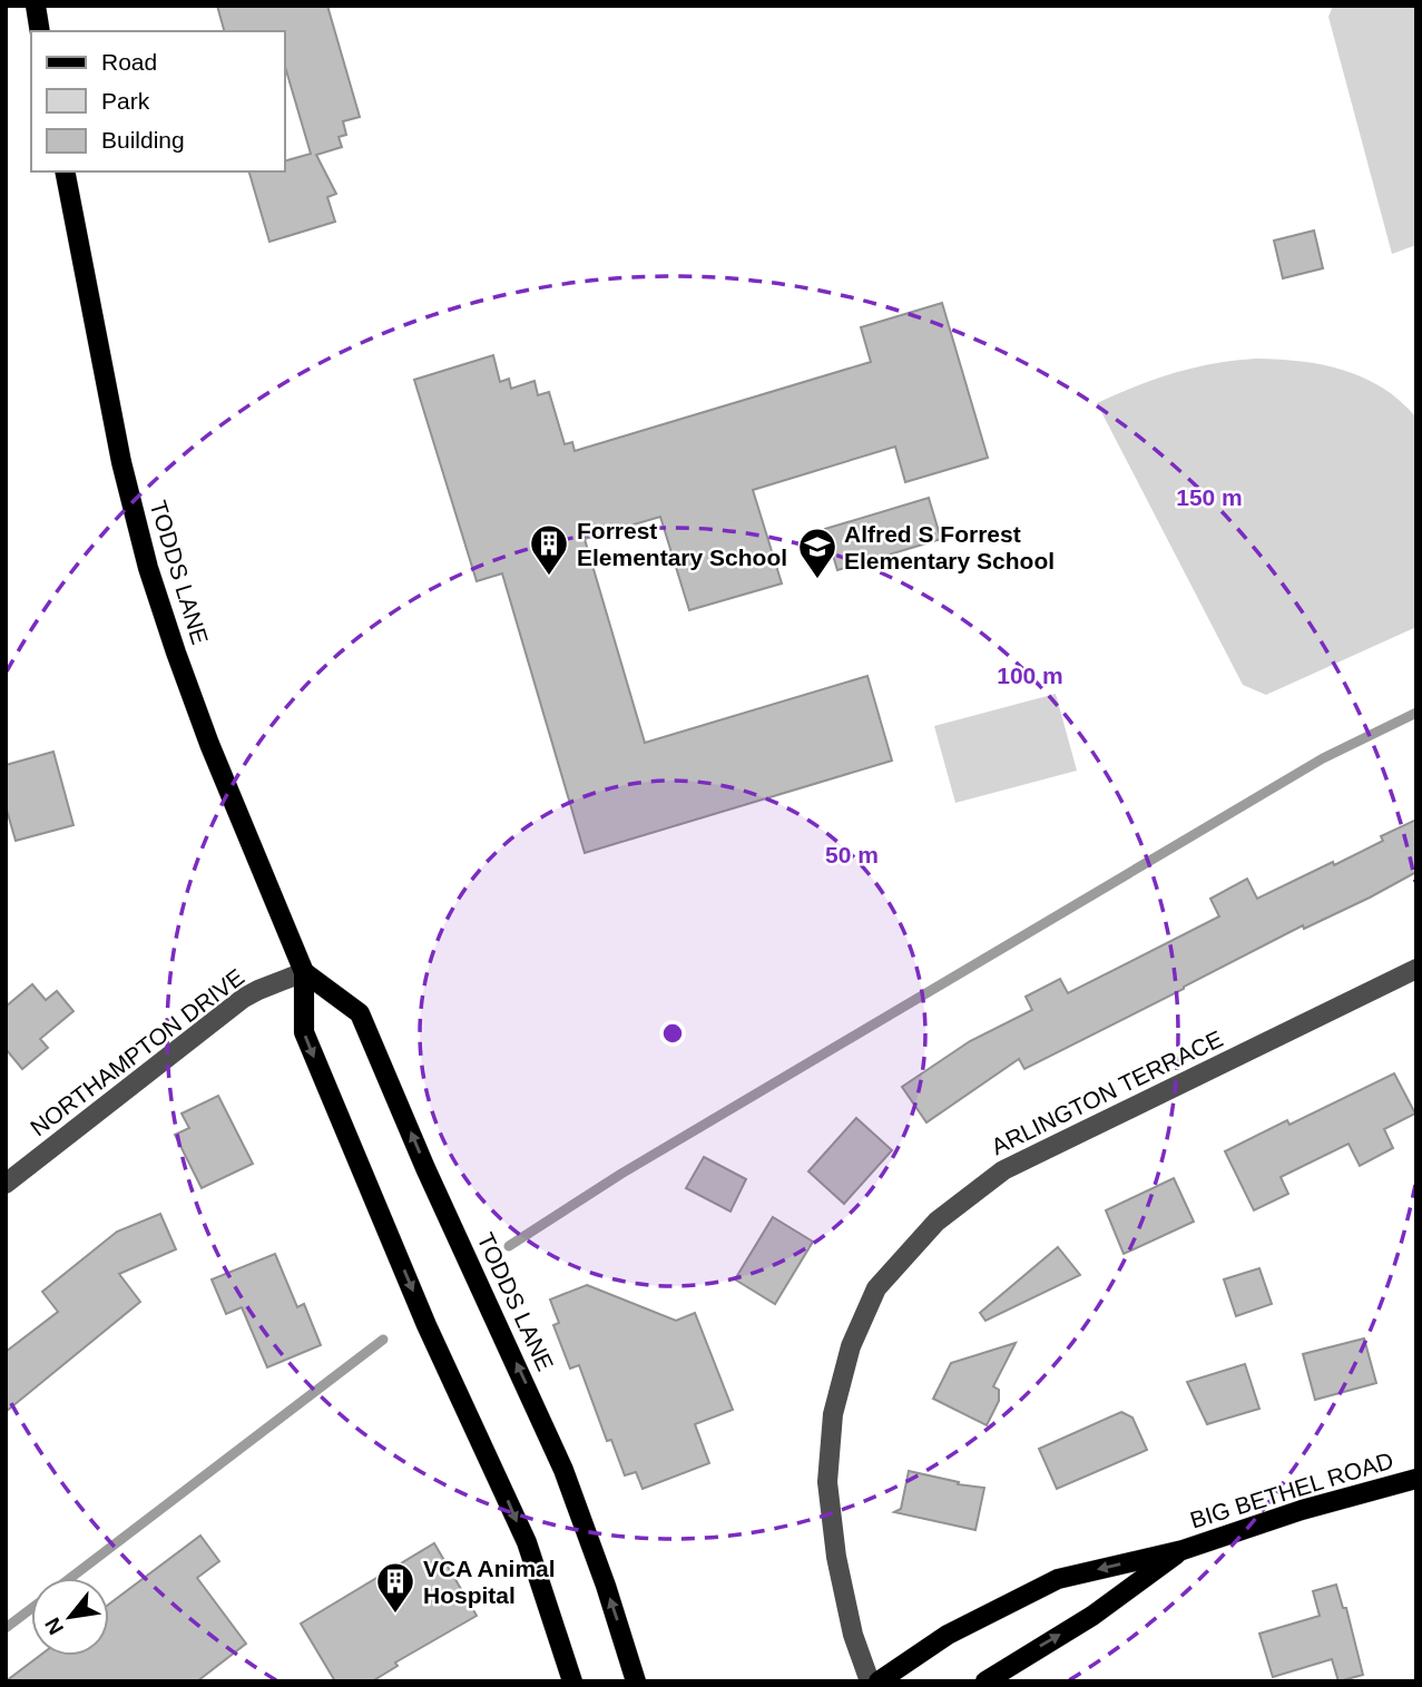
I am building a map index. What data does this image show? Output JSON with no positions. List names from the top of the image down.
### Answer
{
  "streets": {
    "main road": ["TODDS LANE", "BIG BETHEL ROAD"],
    "street": ["NORTHAMPTON DRIVE", "ARLINGTON TERRACE"]
  },
  "crossings": [
    ["TODDS LANE", "NORTHAMPTON DRIVE"]
  ],
  "places": {
    "building": ["Forrest Elementary School", "VCA Animal Hospital"],
    "school or university": ["Alfred S Forrest Elementary School"]
  },
  "legend": ["Road", "Park", "Building"],
  "north": "bottom left",
  "rings": ["150 m", "100 m", "50 m"]
}
